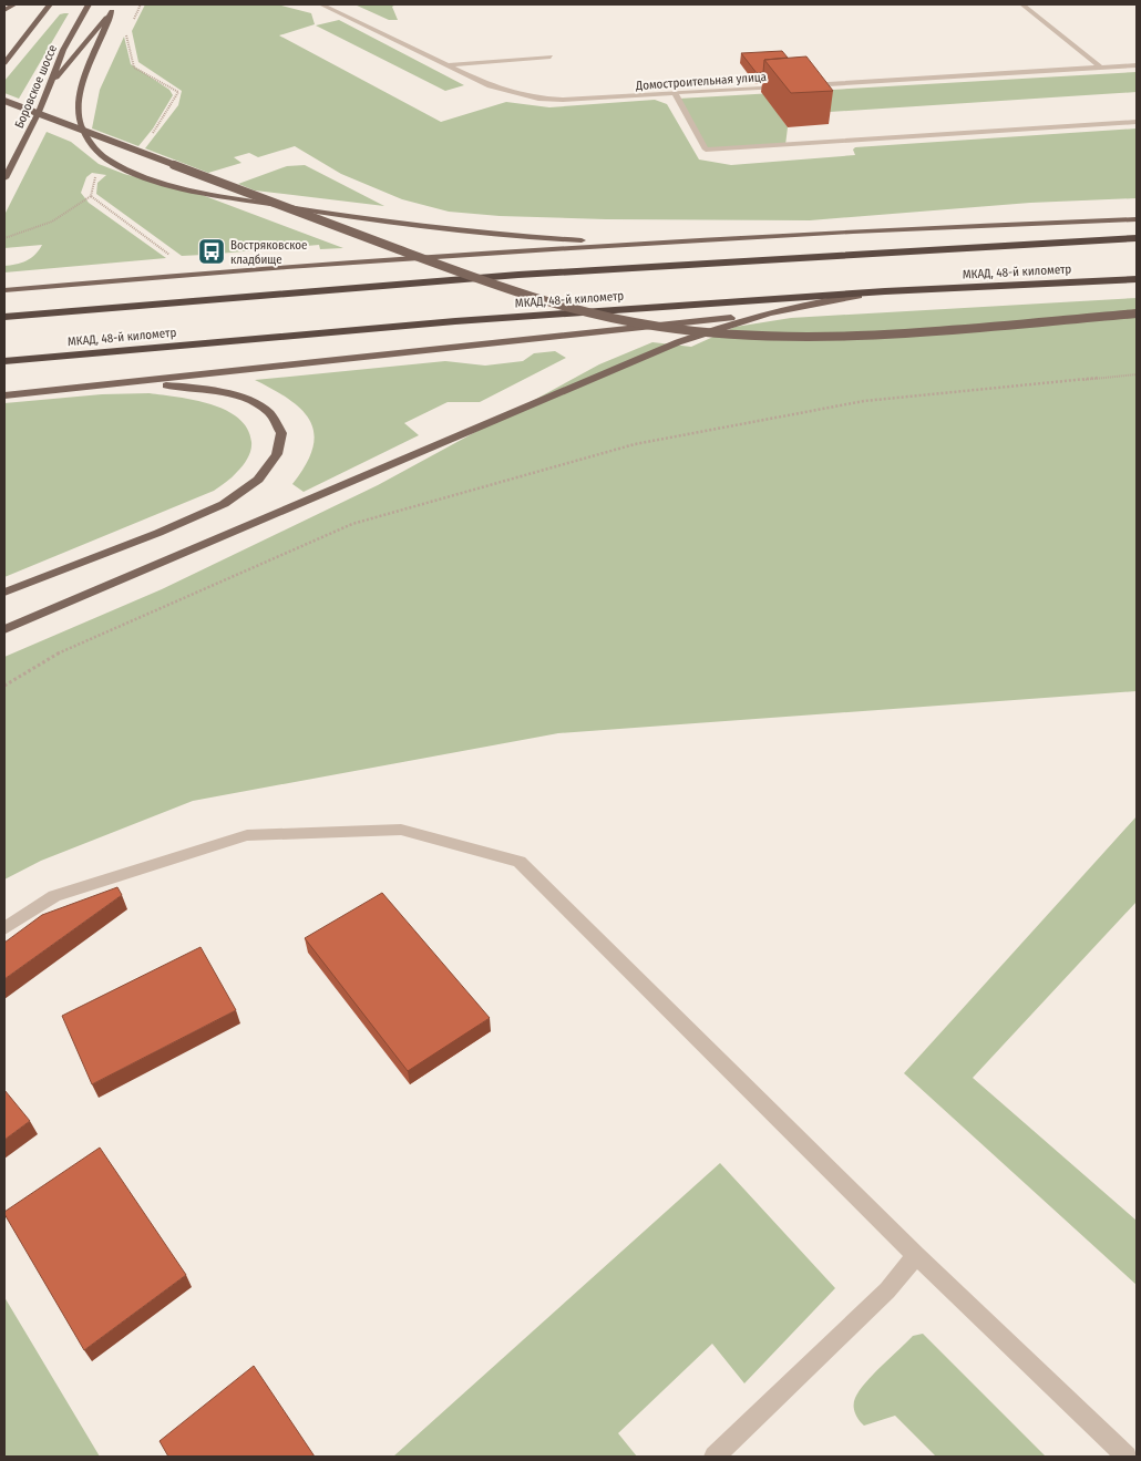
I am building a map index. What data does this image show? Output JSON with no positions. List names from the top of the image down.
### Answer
{
  "streets": {
    "highway": ["МКАД, 48-й километр"],
    "main road": ["Боровское шоссе"],
    "street": ["Домостроительная улица"]
  },
  "places": {
    "bus stop": ["Востряковское кладбище"]
  }
}
